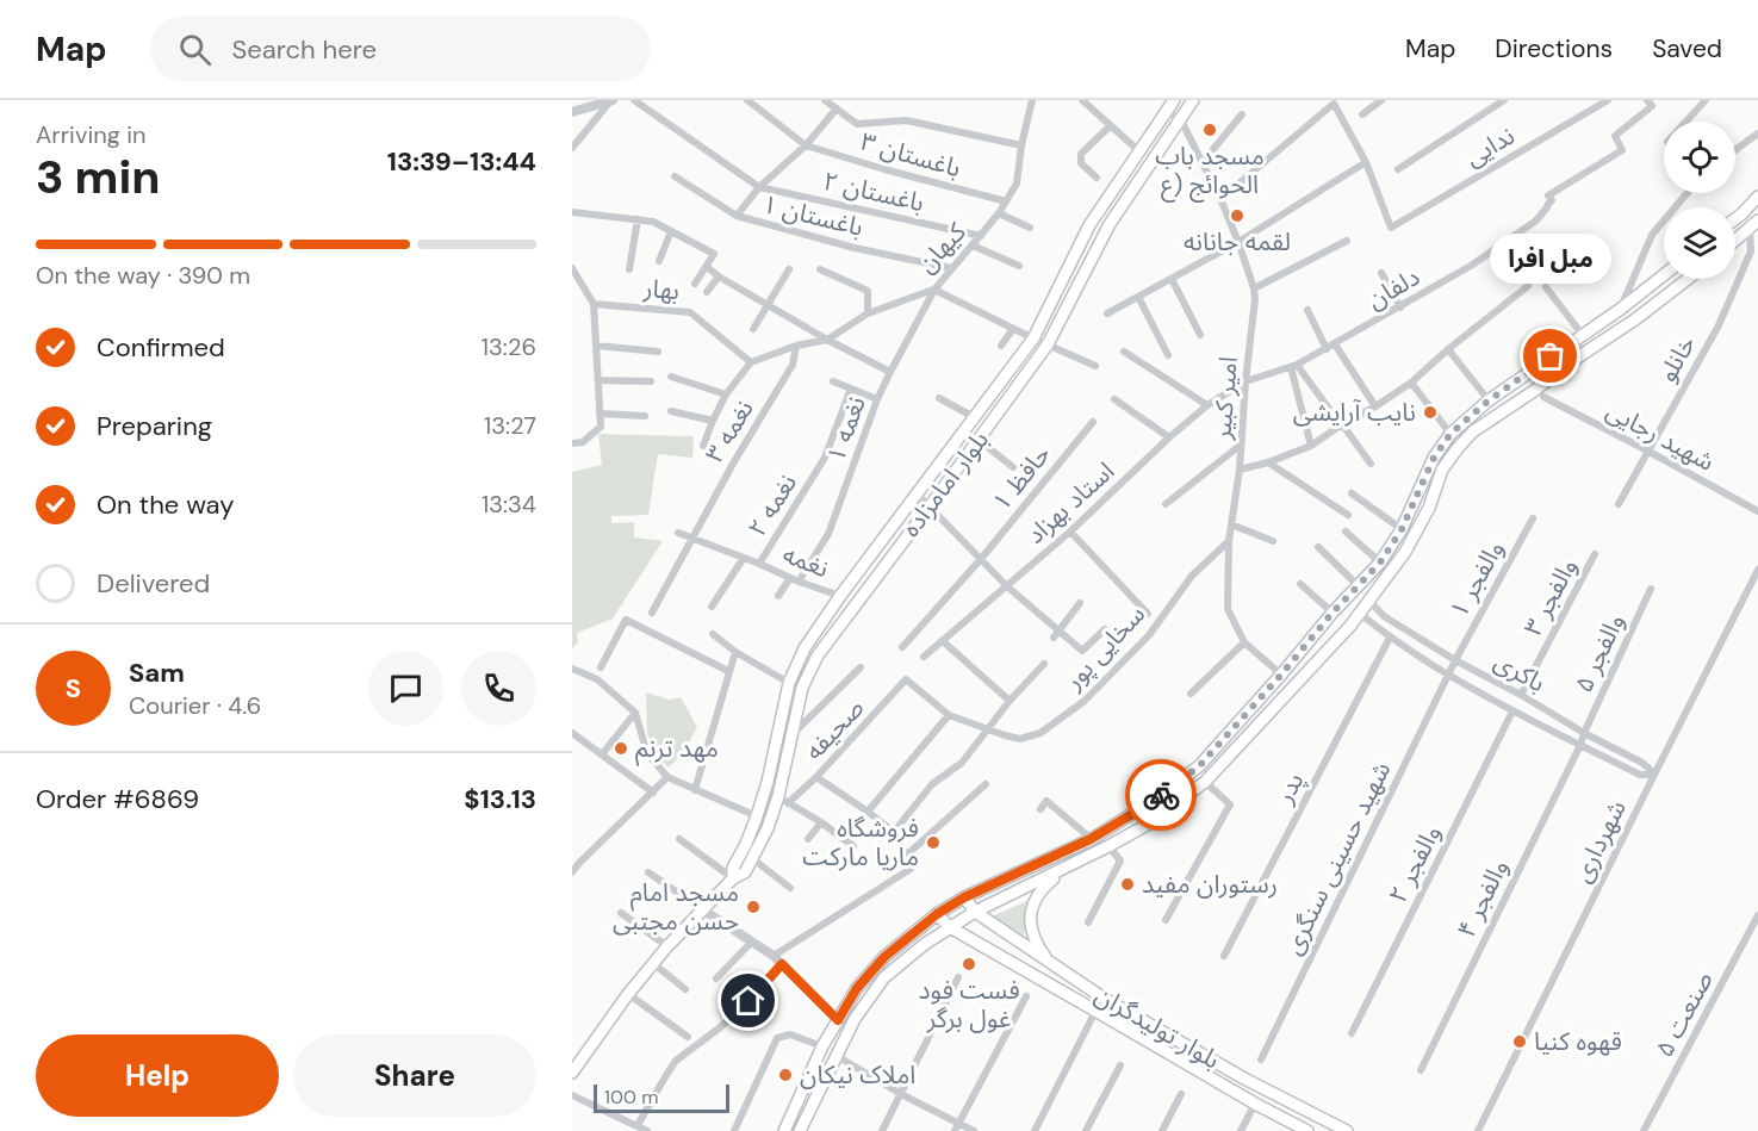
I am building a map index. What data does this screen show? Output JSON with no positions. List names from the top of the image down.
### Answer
{
  "streets": {
    "main road": ["بلوار امامزاده", "بلوار تولیدگران"],
    "street": [
      "ندایی",
      "باغستان ۳",
      "باغستان ۲",
      "باغستان ۱",
      "کیهان",
      "دلفان",
      "بهار",
      "خانلو",
      "امیر کبیر",
      "نغمه ۱",
      "نغمه ۳",
      "شهید رجایی",
      "حافظ ۱",
      "استاد بهزاد",
      "نغمه ۲",
      "نغمه",
      "والفجر ۱",
      "والفجر ۳",
      "سخایی پور",
      "والفجر ۵",
      "باکری",
      "صحیفه",
      "پدر",
      "شهرداری",
      "شهید حسینی سنگری",
      "والفجر ۲",
      "والفجر ۴",
      "صنعت ۵"
    ]
  },
  "crossings": [
    ["باغستان ۳", "کیهان"],
    ["باغستان ۲", "کیهان"],
    ["باغستان ۱", "کیهان"],
    ["کیهان", "بهار"],
    ["کیهان", "نغمه ۱"],
    ["کیهان", "نغمه ۳"],
    ["دلفان", "امیر کبیر"],
    ["دلفان", "استاد بهزاد"],
    ["خانلو", "شهید رجایی"],
    ["امیر کبیر", "بلوار امامزاده"],
    ["امیر کبیر", "استاد بهزاد"],
    ["امیر کبیر", "سخایی پور"],
    ["نغمه ۱", "نغمه"],
    ["نغمه ۳", "نغمه"],
    ["بلوار امامزاده", "نغمه"],
    ["بلوار امامزاده", "صحیفه"],
    ["نغمه ۲", "نغمه"],
    ["والفجر ۱", "باکری"],
    ["والفجر ۱", "شهید حسینی سنگری"],
    ["والفجر ۳", "باکری"],
    ["سخایی پور", "صحیفه"],
    ["والفجر ۵", "باکری"],
    ["والفجر ۵", "والفجر ۴"],
    ["باکری", "شهرداری"]
  ],
  "places": [
    "مسجد باب الحوائج (ع",
    "لقمه جانانه",
    "مبل افرا",
    "نایب آرایشی",
    "مهد ترنم",
    "فروشگاه ماریا مارکت",
    "رستوران مفید",
    "مسجد امام حسن مجتبی",
    "فست فود غول برگر",
    "قهوه کنیا",
    "املاک نیکان"
  ],
  "scale_bar": "100 m",
  "page": {
    "header": "Map",
    "search": "Search here",
    "nav": ["Map", "Directions", "Saved"],
    "heading": ["3 min", "Arriving in", "13:39–13:44"],
    "panel": [
      "Sam",
      "Courier · 4.6",
      "Order #6869",
      "$13.13"
    ],
    "bar": "On the way · 390 m",
    "bubble": "مبل افرا",
    "list": [
      ["Confirmed", "13:26"],
      ["Preparing", "13:27"],
      ["On the way", "13:34"],
      "Delivered"
    ],
    "round": "S",
    "buttons": ["Help", "Share"],
    "scale": "100 m"
  }
}
